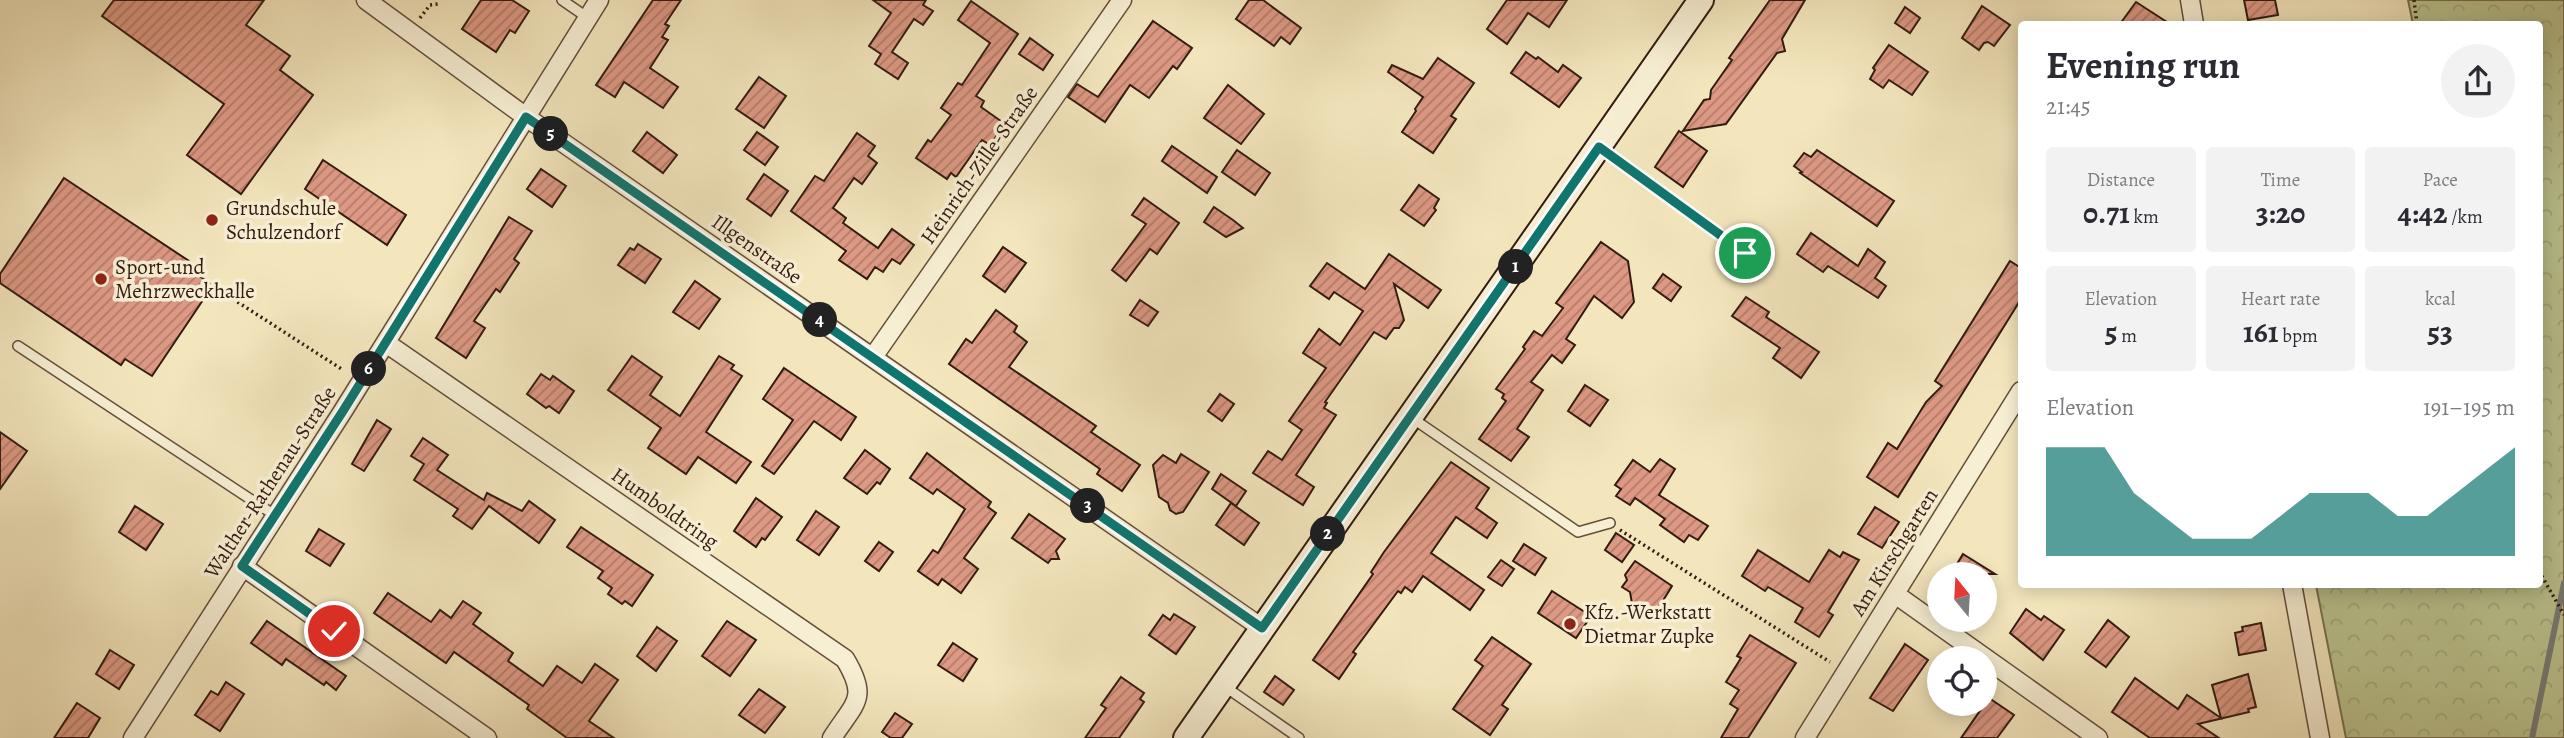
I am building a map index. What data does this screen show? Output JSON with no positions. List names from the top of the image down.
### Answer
{
  "streets": {
    "street": [
      "Heinrich-Zille-Straße",
      "Illgenstraße",
      "Walther-Rathenau-Straße",
      "Humboldtring",
      "Am Kirschgarten"
    ]
  },
  "crossings": [
    ["Heinrich-Zille-Straße", "Illgenstraße"],
    ["Illgenstraße", "Walther-Rathenau-Straße"],
    ["Walther-Rathenau-Straße", "Humboldtring"]
  ],
  "places": ["Grundschule Schulzendorf", "Sport-und Mehrzweckhalle", "Kfz.-Werkstatt Dietmar Zupke"],
  "north": "top",
  "page": {
    "heading": ["Evening run", "21:45"],
    "pins": [
      "5",
      "1",
      "4",
      "6",
      "3",
      "2"
    ],
    "stats": [
      ["Distance", "0.71 km"],
      ["Time", "3:20"],
      ["Pace", "4:42 /km"],
      ["Elevation", "5 m"],
      ["Heart rate", "161 bpm"],
      ["kcal", "53"]
    ],
    "chart": ["Elevation", "191–195 m"]
  }
}
